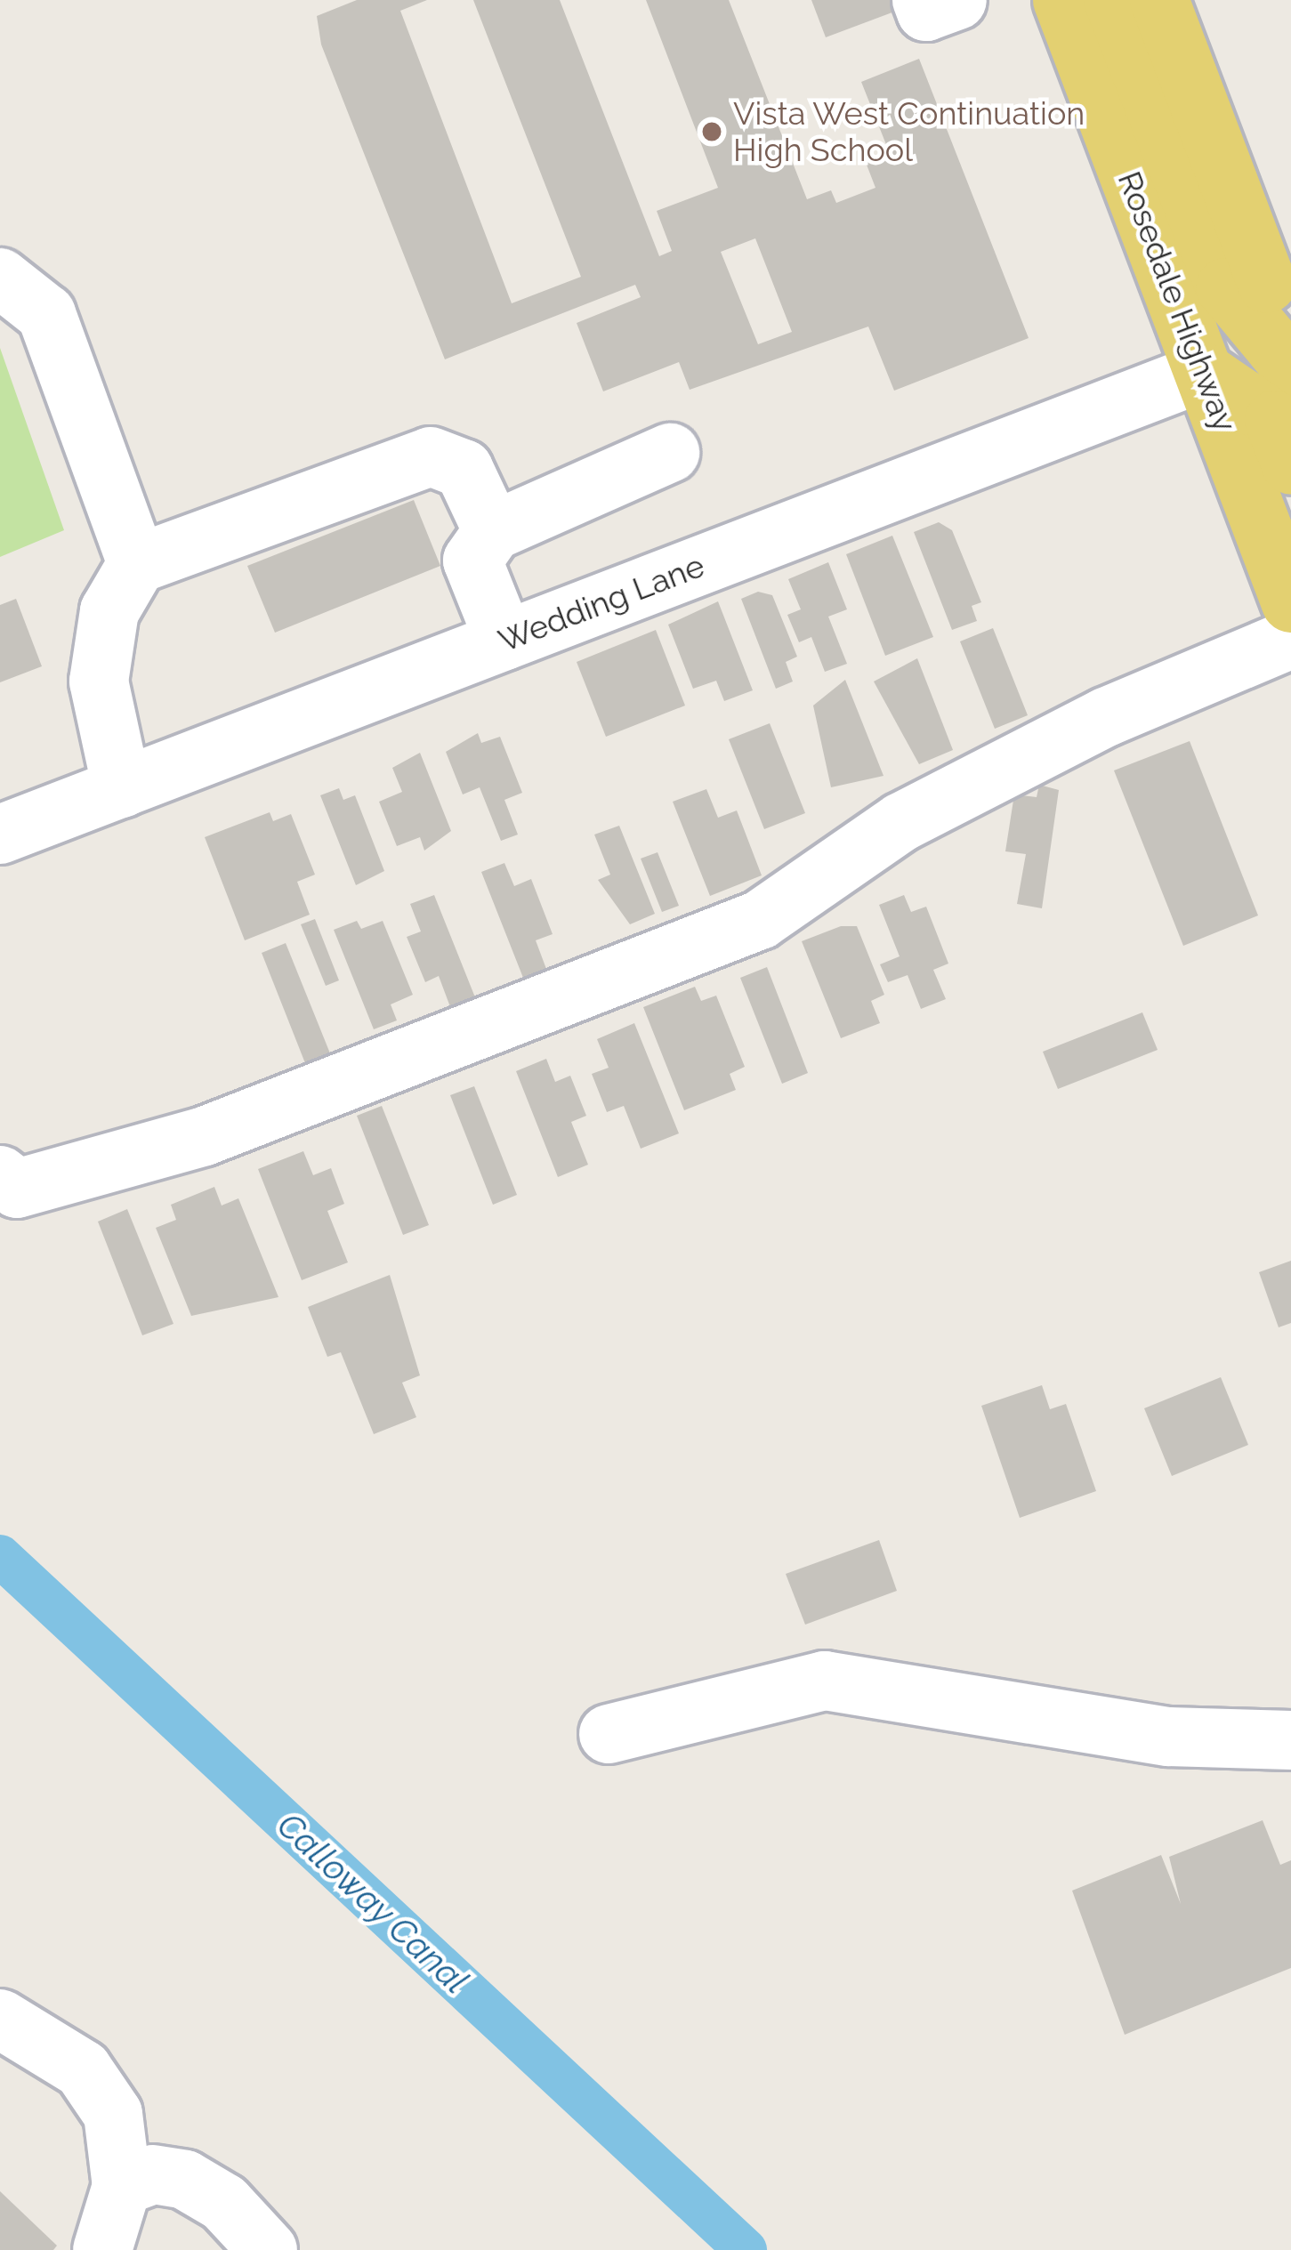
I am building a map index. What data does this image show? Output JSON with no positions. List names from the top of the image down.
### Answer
{
  "streets": {
    "main road": ["Rosedale Highway"],
    "street": ["Wedding Lane"]
  },
  "crossings": [
    ["Rosedale Highway", "Wedding Lane"]
  ],
  "water": ["Calloway Canal"],
  "places": ["Vista West Continuation High School"]
}
